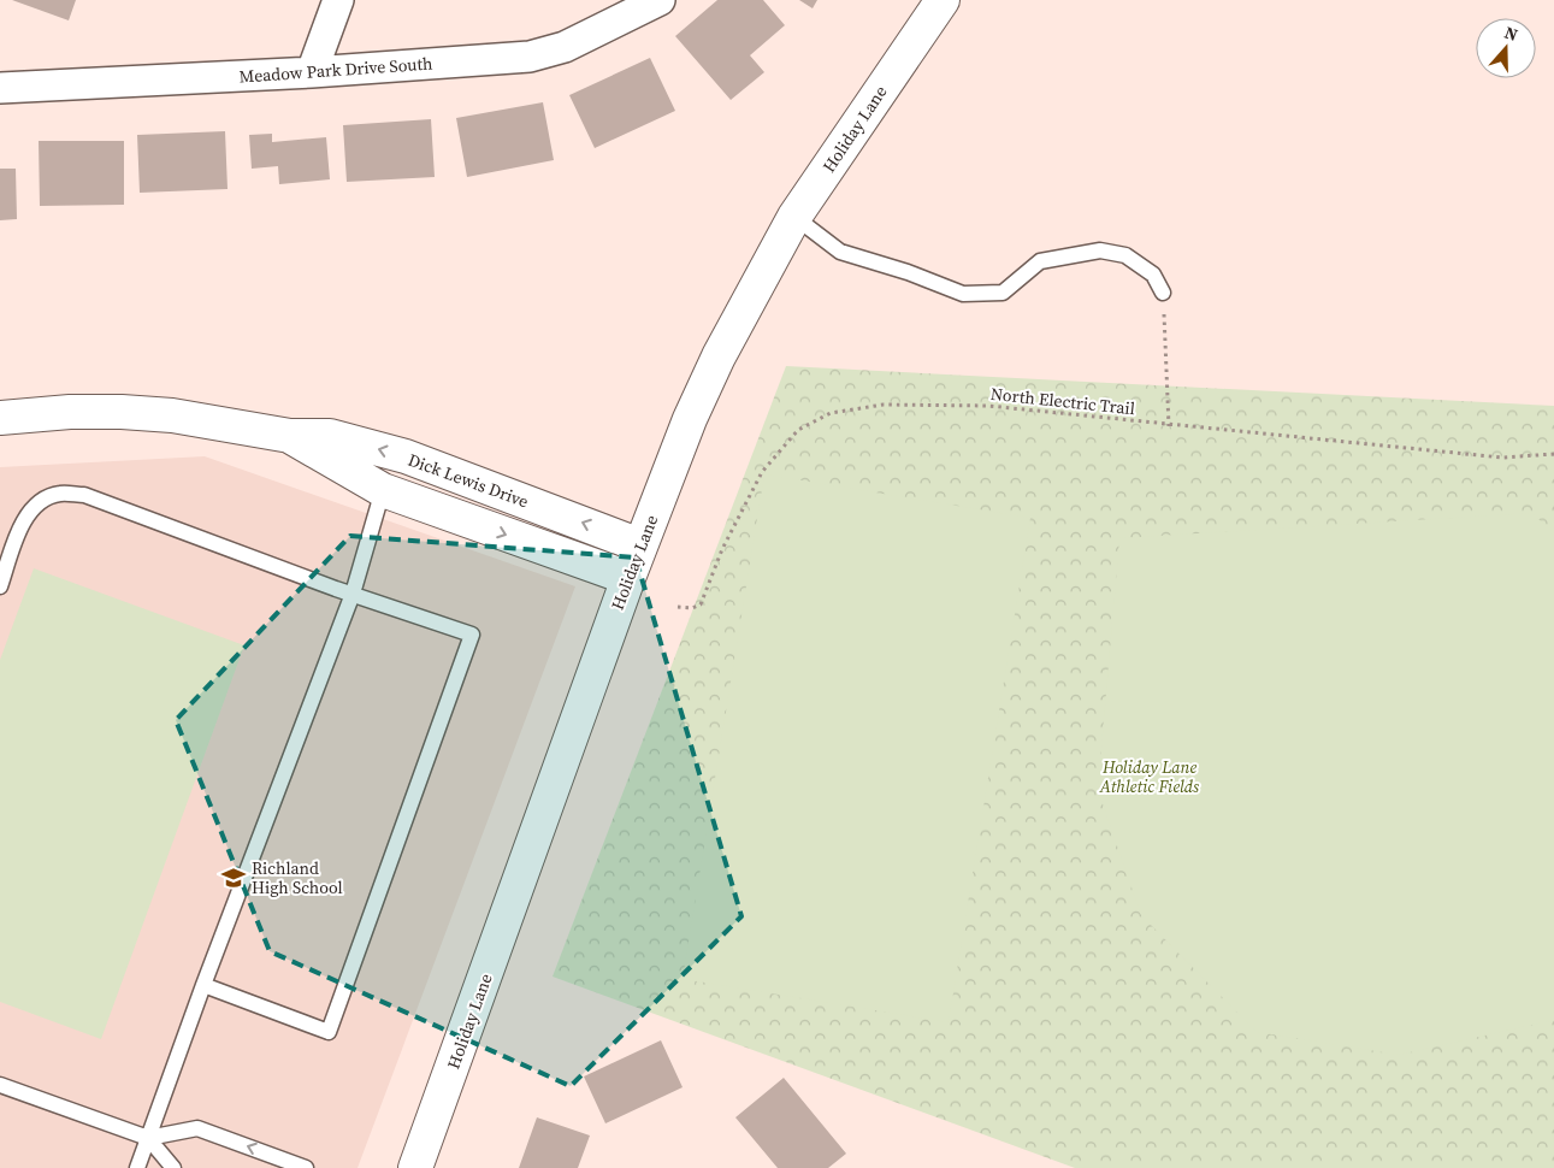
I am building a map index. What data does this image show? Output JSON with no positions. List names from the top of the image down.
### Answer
{
  "streets": {
    "street": ["Meadow Park Drive South", "Holiday Lane", "Dick Lewis Drive"],
    "path": ["North Electric Trail"]
  },
  "crossings": [
    ["Holiday Lane", "Dick Lewis Drive"]
  ],
  "parks": ["Holiday Lane Athletic Fields"],
  "places": {
    "school or university": ["Richland High School"]
  },
  "north": "top"
}
